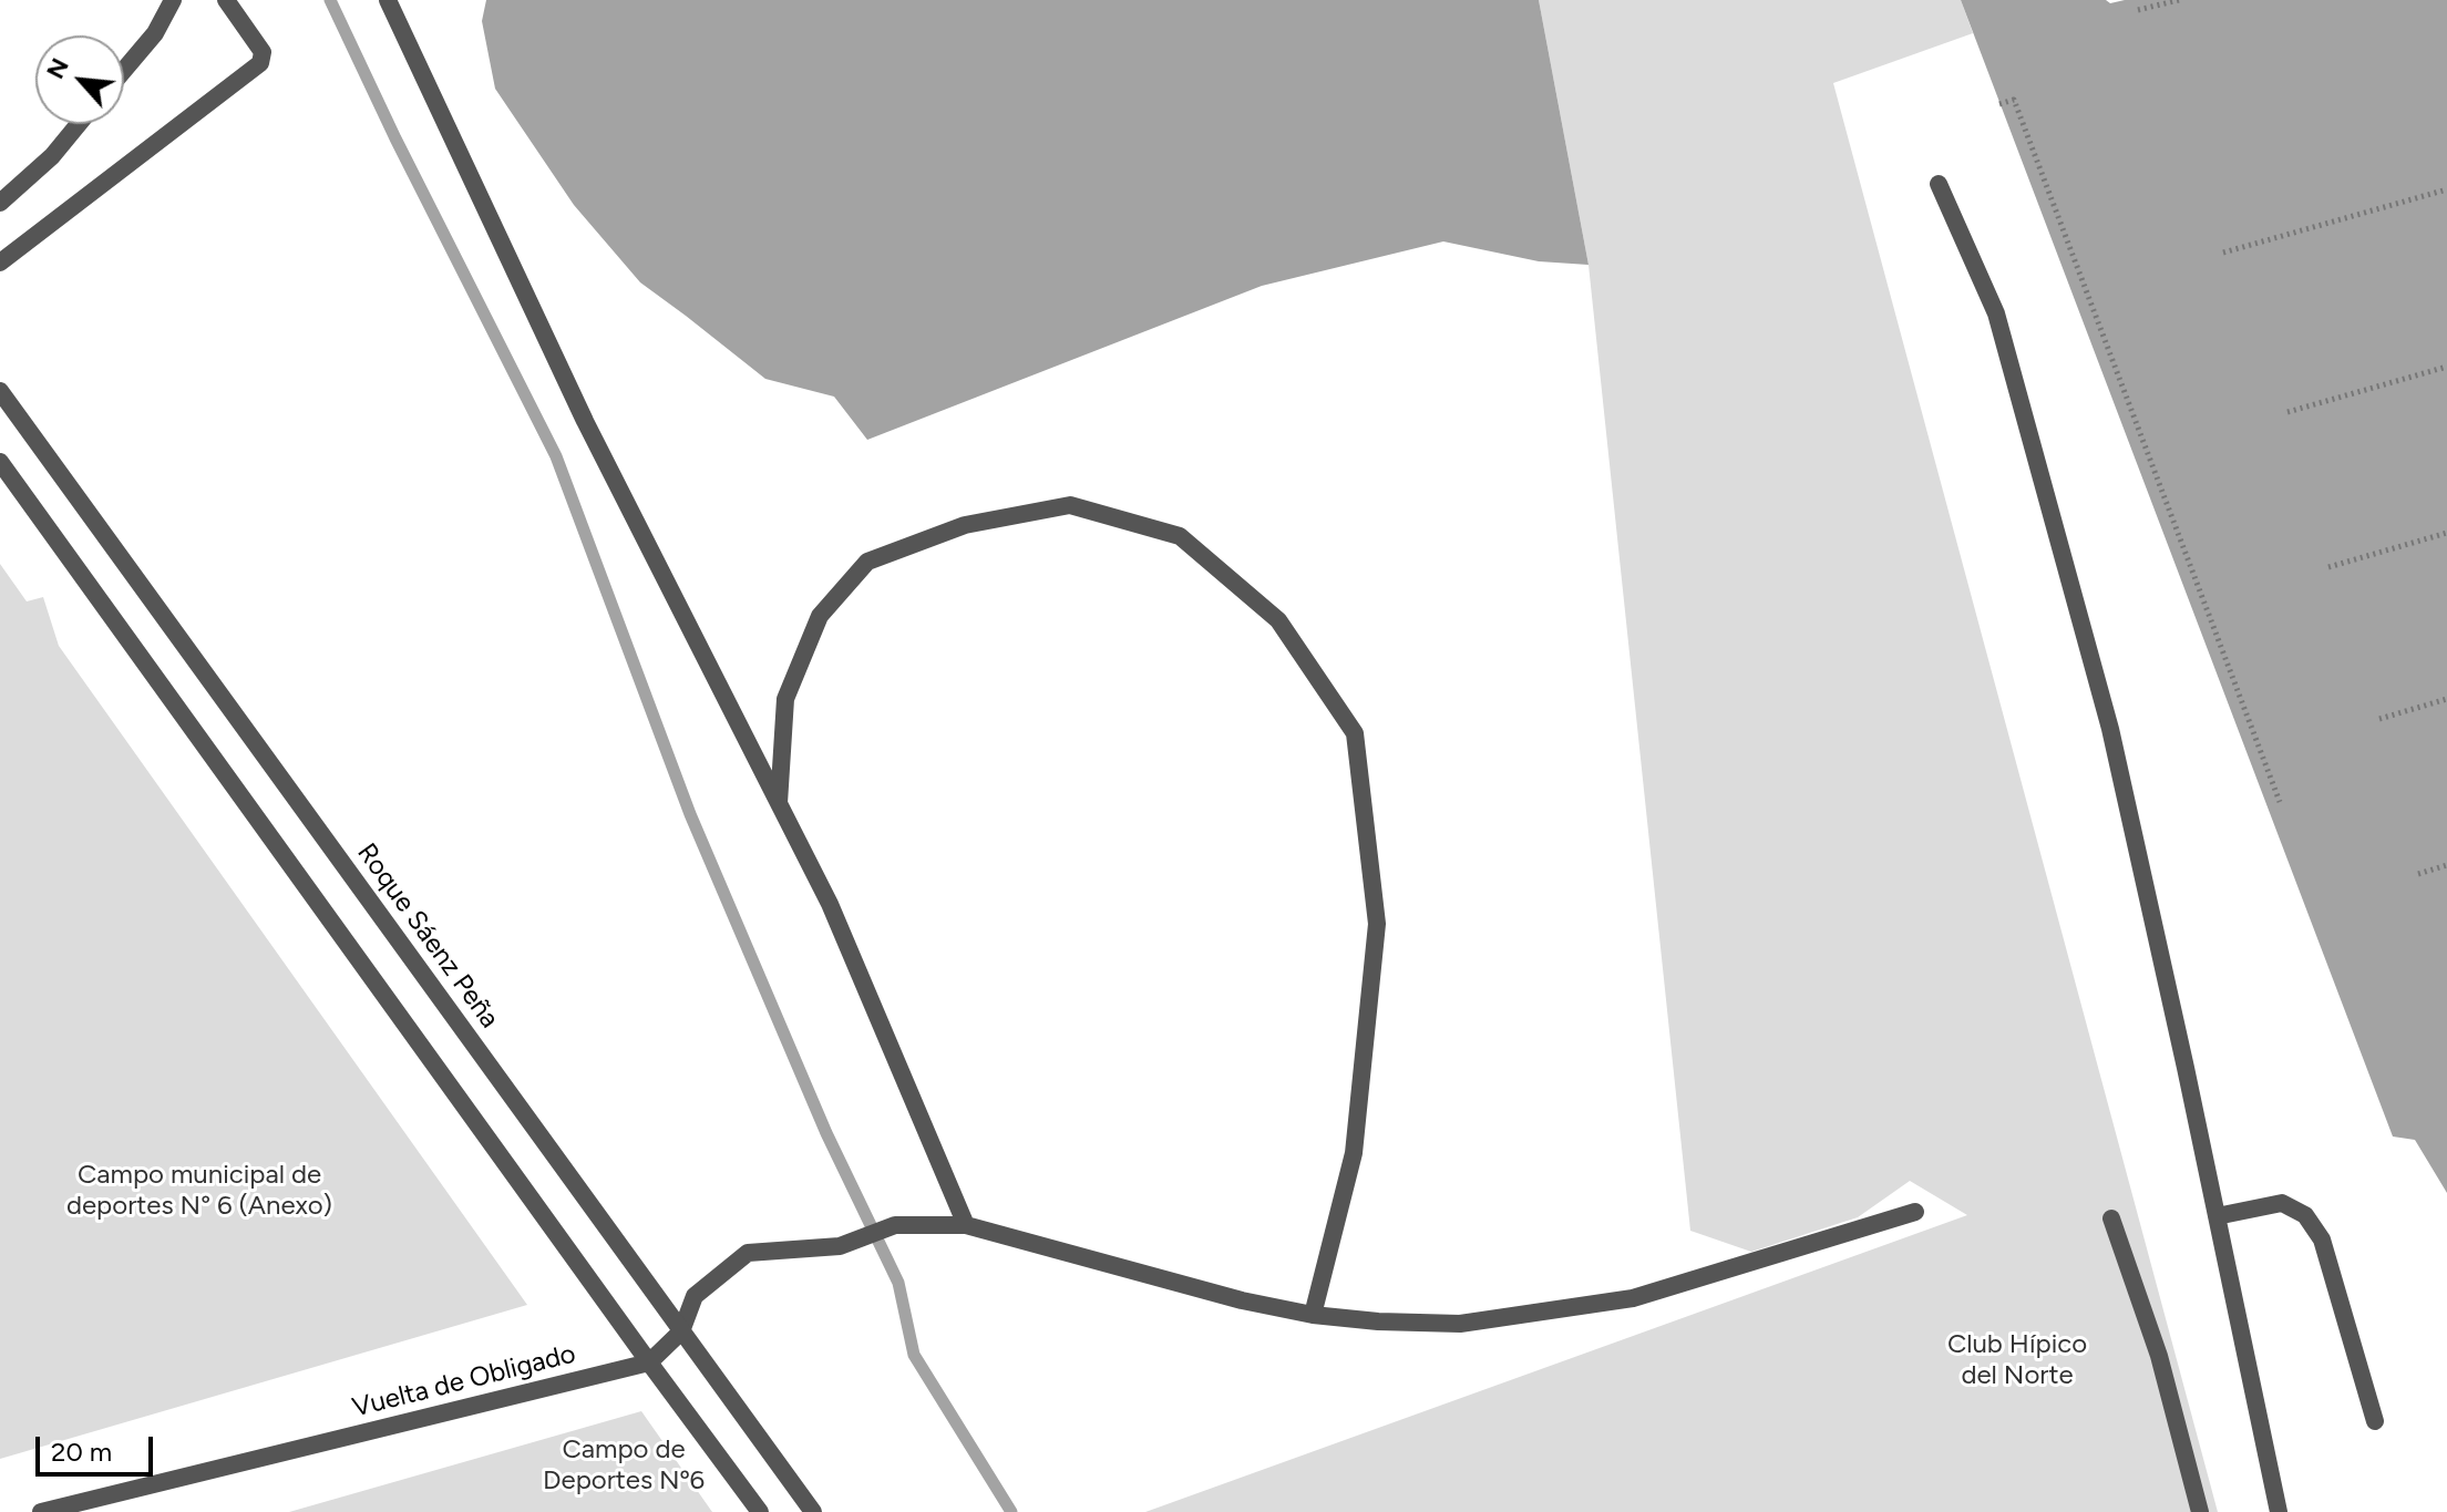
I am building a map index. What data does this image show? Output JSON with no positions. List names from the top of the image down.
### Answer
{
  "streets": {
    "street": ["Roque Sáenz Peña", "Vuelta de Obligado"]
  },
  "parks": ["Campo municipal de deportes N° 6 (Anexo)", "Club Hípico del Norte", "Campo de Deportes Nº6"],
  "scale_bar": "20 m",
  "north": "top left"
}
